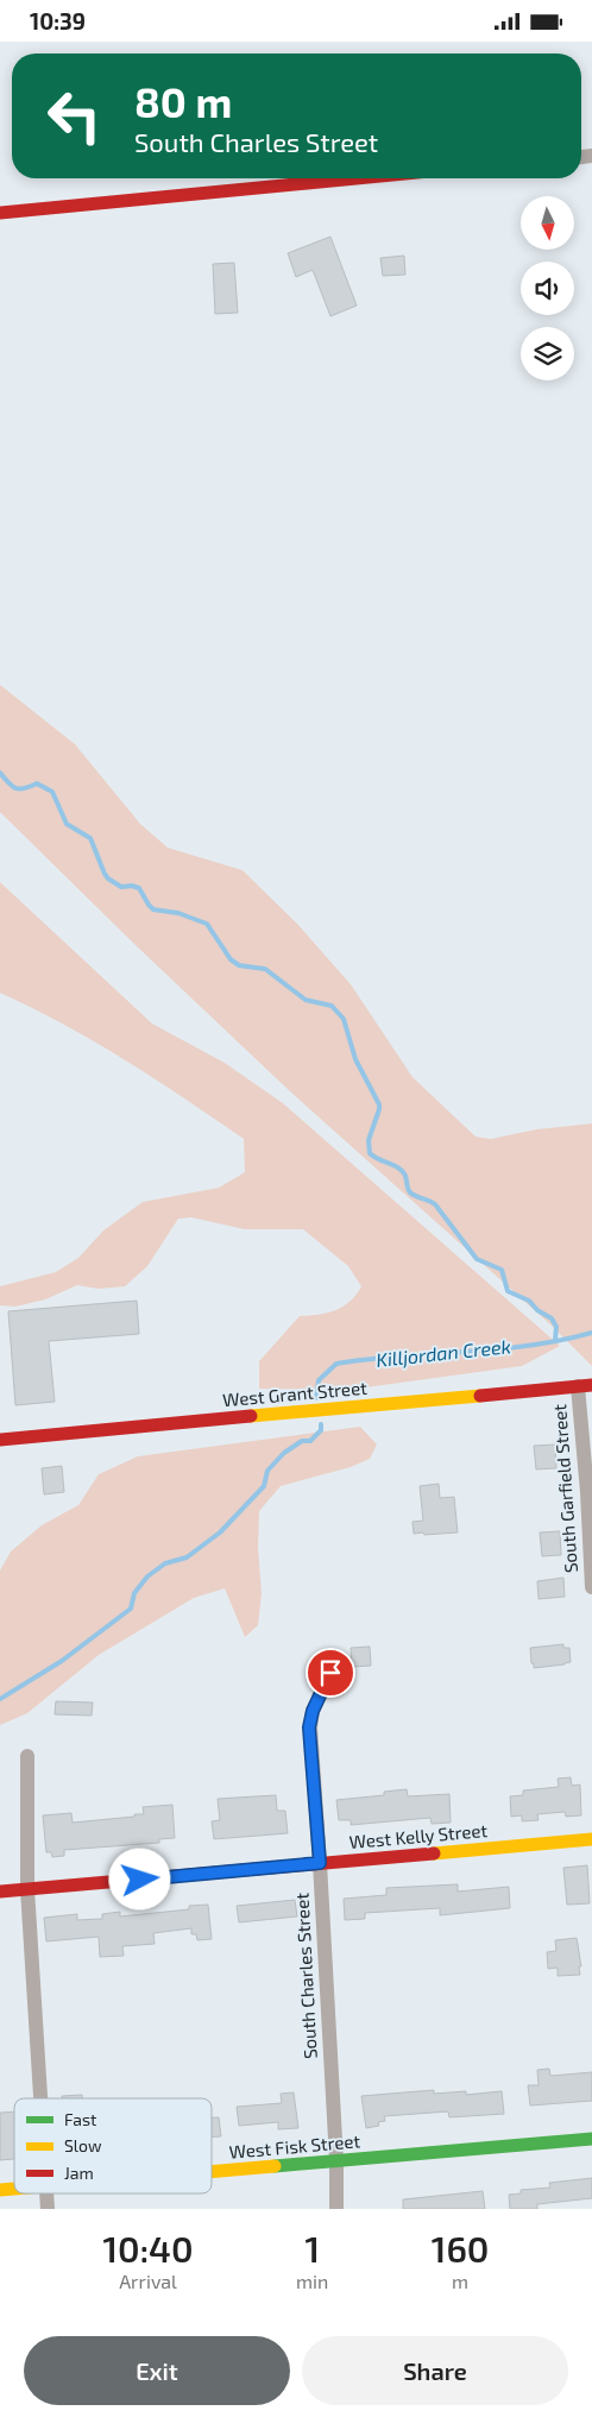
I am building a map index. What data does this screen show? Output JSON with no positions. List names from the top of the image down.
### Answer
{
  "streets": {
    "street": [
      "West Grant Street",
      "South Garfield Street",
      "West Kelly Street",
      "South Charles Street",
      "West Fisk Street"
    ]
  },
  "crossings": [
    ["West Grant Street", "South Garfield Street"],
    ["West Kelly Street", "South Charles Street"],
    ["South Charles Street", "West Fisk Street"]
  ],
  "water": ["Killjordan Creek"],
  "legend": ["Fast", "Slow", "Jam"],
  "north": "bottom",
  "page": {
    "status": "10:39",
    "turn": ["80 m", "South Charles Street"],
    "eta": [
      "10:40",
      "Arrival",
      "1",
      "min",
      "160",
      "m"
    ],
    "buttons": ["Exit", "Share"]
  }
}
